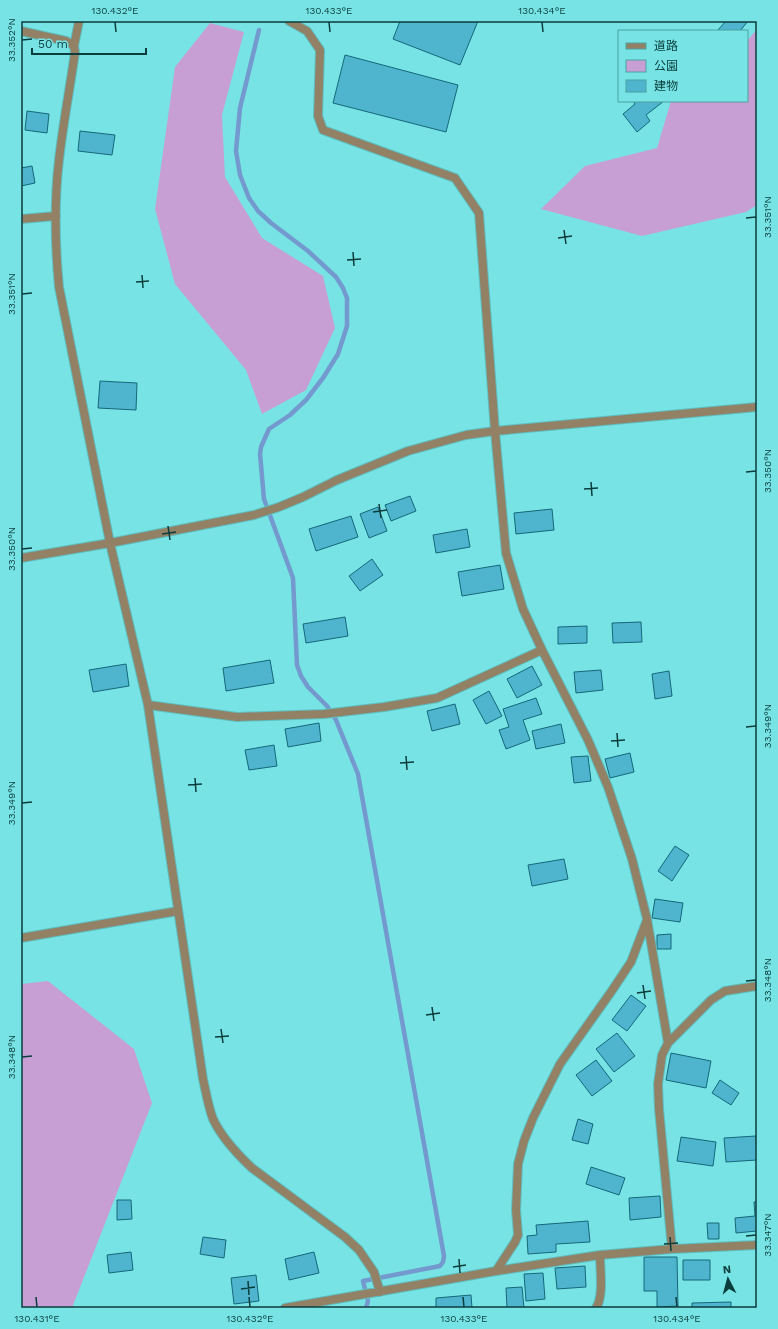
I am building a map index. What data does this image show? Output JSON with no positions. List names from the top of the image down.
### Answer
{
  "legend": ["道路", "公園", "建物"],
  "scale_bar": "50 m",
  "north": "top",
  "coordinates": [
    "130.432°E",
    "130.433°E",
    "130.434°E",
    "33.352°N",
    "33.351°N",
    "33.350°N",
    "33.349°N",
    "33.348°N",
    "33.347°N",
    "130.431°E"
  ]
}
